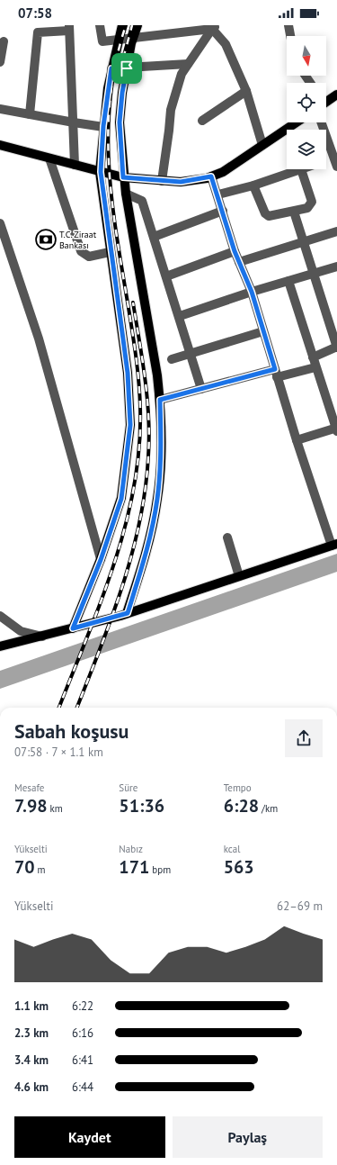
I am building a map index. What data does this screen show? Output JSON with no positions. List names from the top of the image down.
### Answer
{
  "places": {
    "bank": ["T.C. Ziraat Bankası"]
  },
  "north": "bottom",
  "page": {
    "status": "07:58",
    "heading": ["Sabah koşusu", "07:58 · 7 × 1.1 km"],
    "stats": [
      ["Mesafe", "7.98 km"],
      ["Süre", "51:36"],
      ["Tempo", "6:28 /km"],
      ["Yükselti", "70 m"],
      ["Nabız", "171 bpm"],
      ["kcal", "563"]
    ],
    "chart": ["Yükselti", "62–69 m"],
    "list": [
      {
        "name": "1.1 km",
        "note": "6:22"
      },
      {
        "name": "2.3 km",
        "note": "6:16"
      },
      {
        "name": "3.4 km",
        "note": "6:41"
      },
      {
        "name": "4.6 km",
        "note": "6:44"
      }
    ],
    "buttons": ["Kaydet", "Paylaş"]
  }
}
